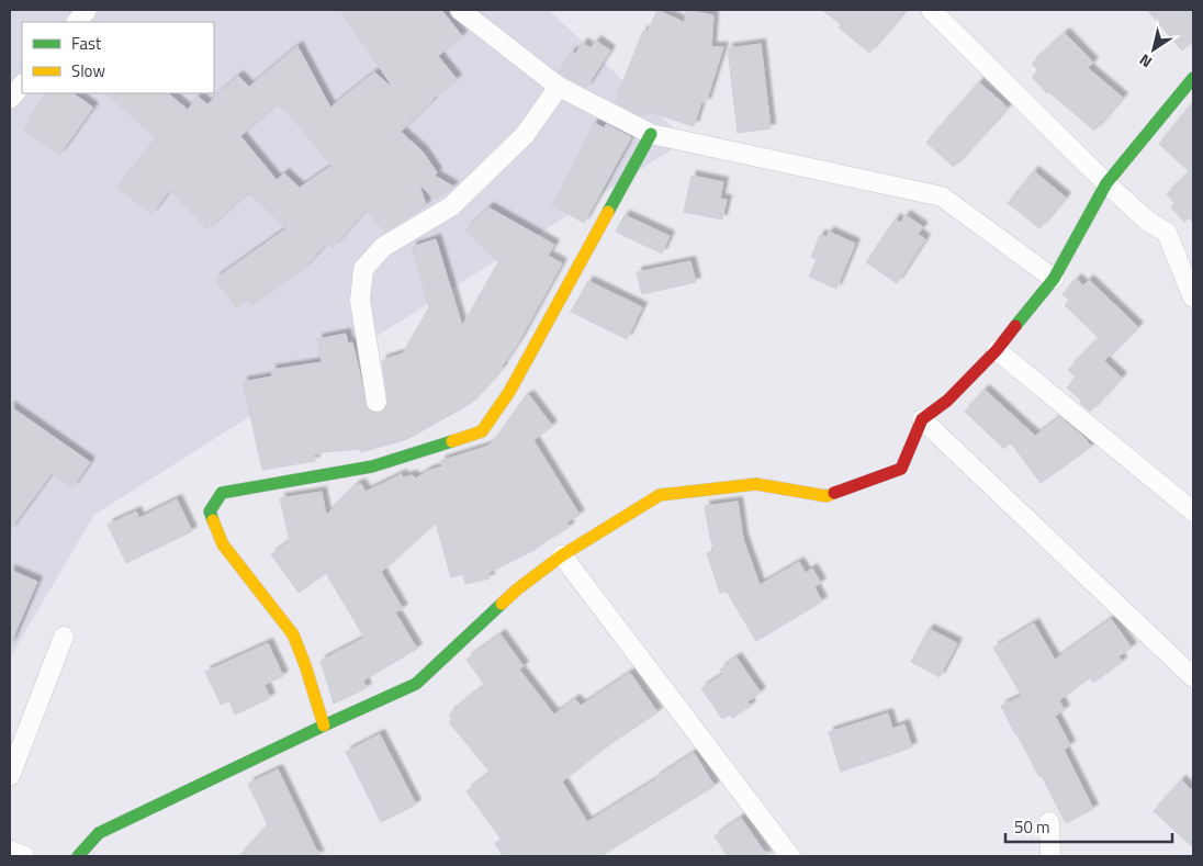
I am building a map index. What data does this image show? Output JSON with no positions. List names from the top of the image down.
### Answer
{
  "legend": ["Fast", "Slow"],
  "scale_bar": "50 m",
  "north": "bottom left"
}
